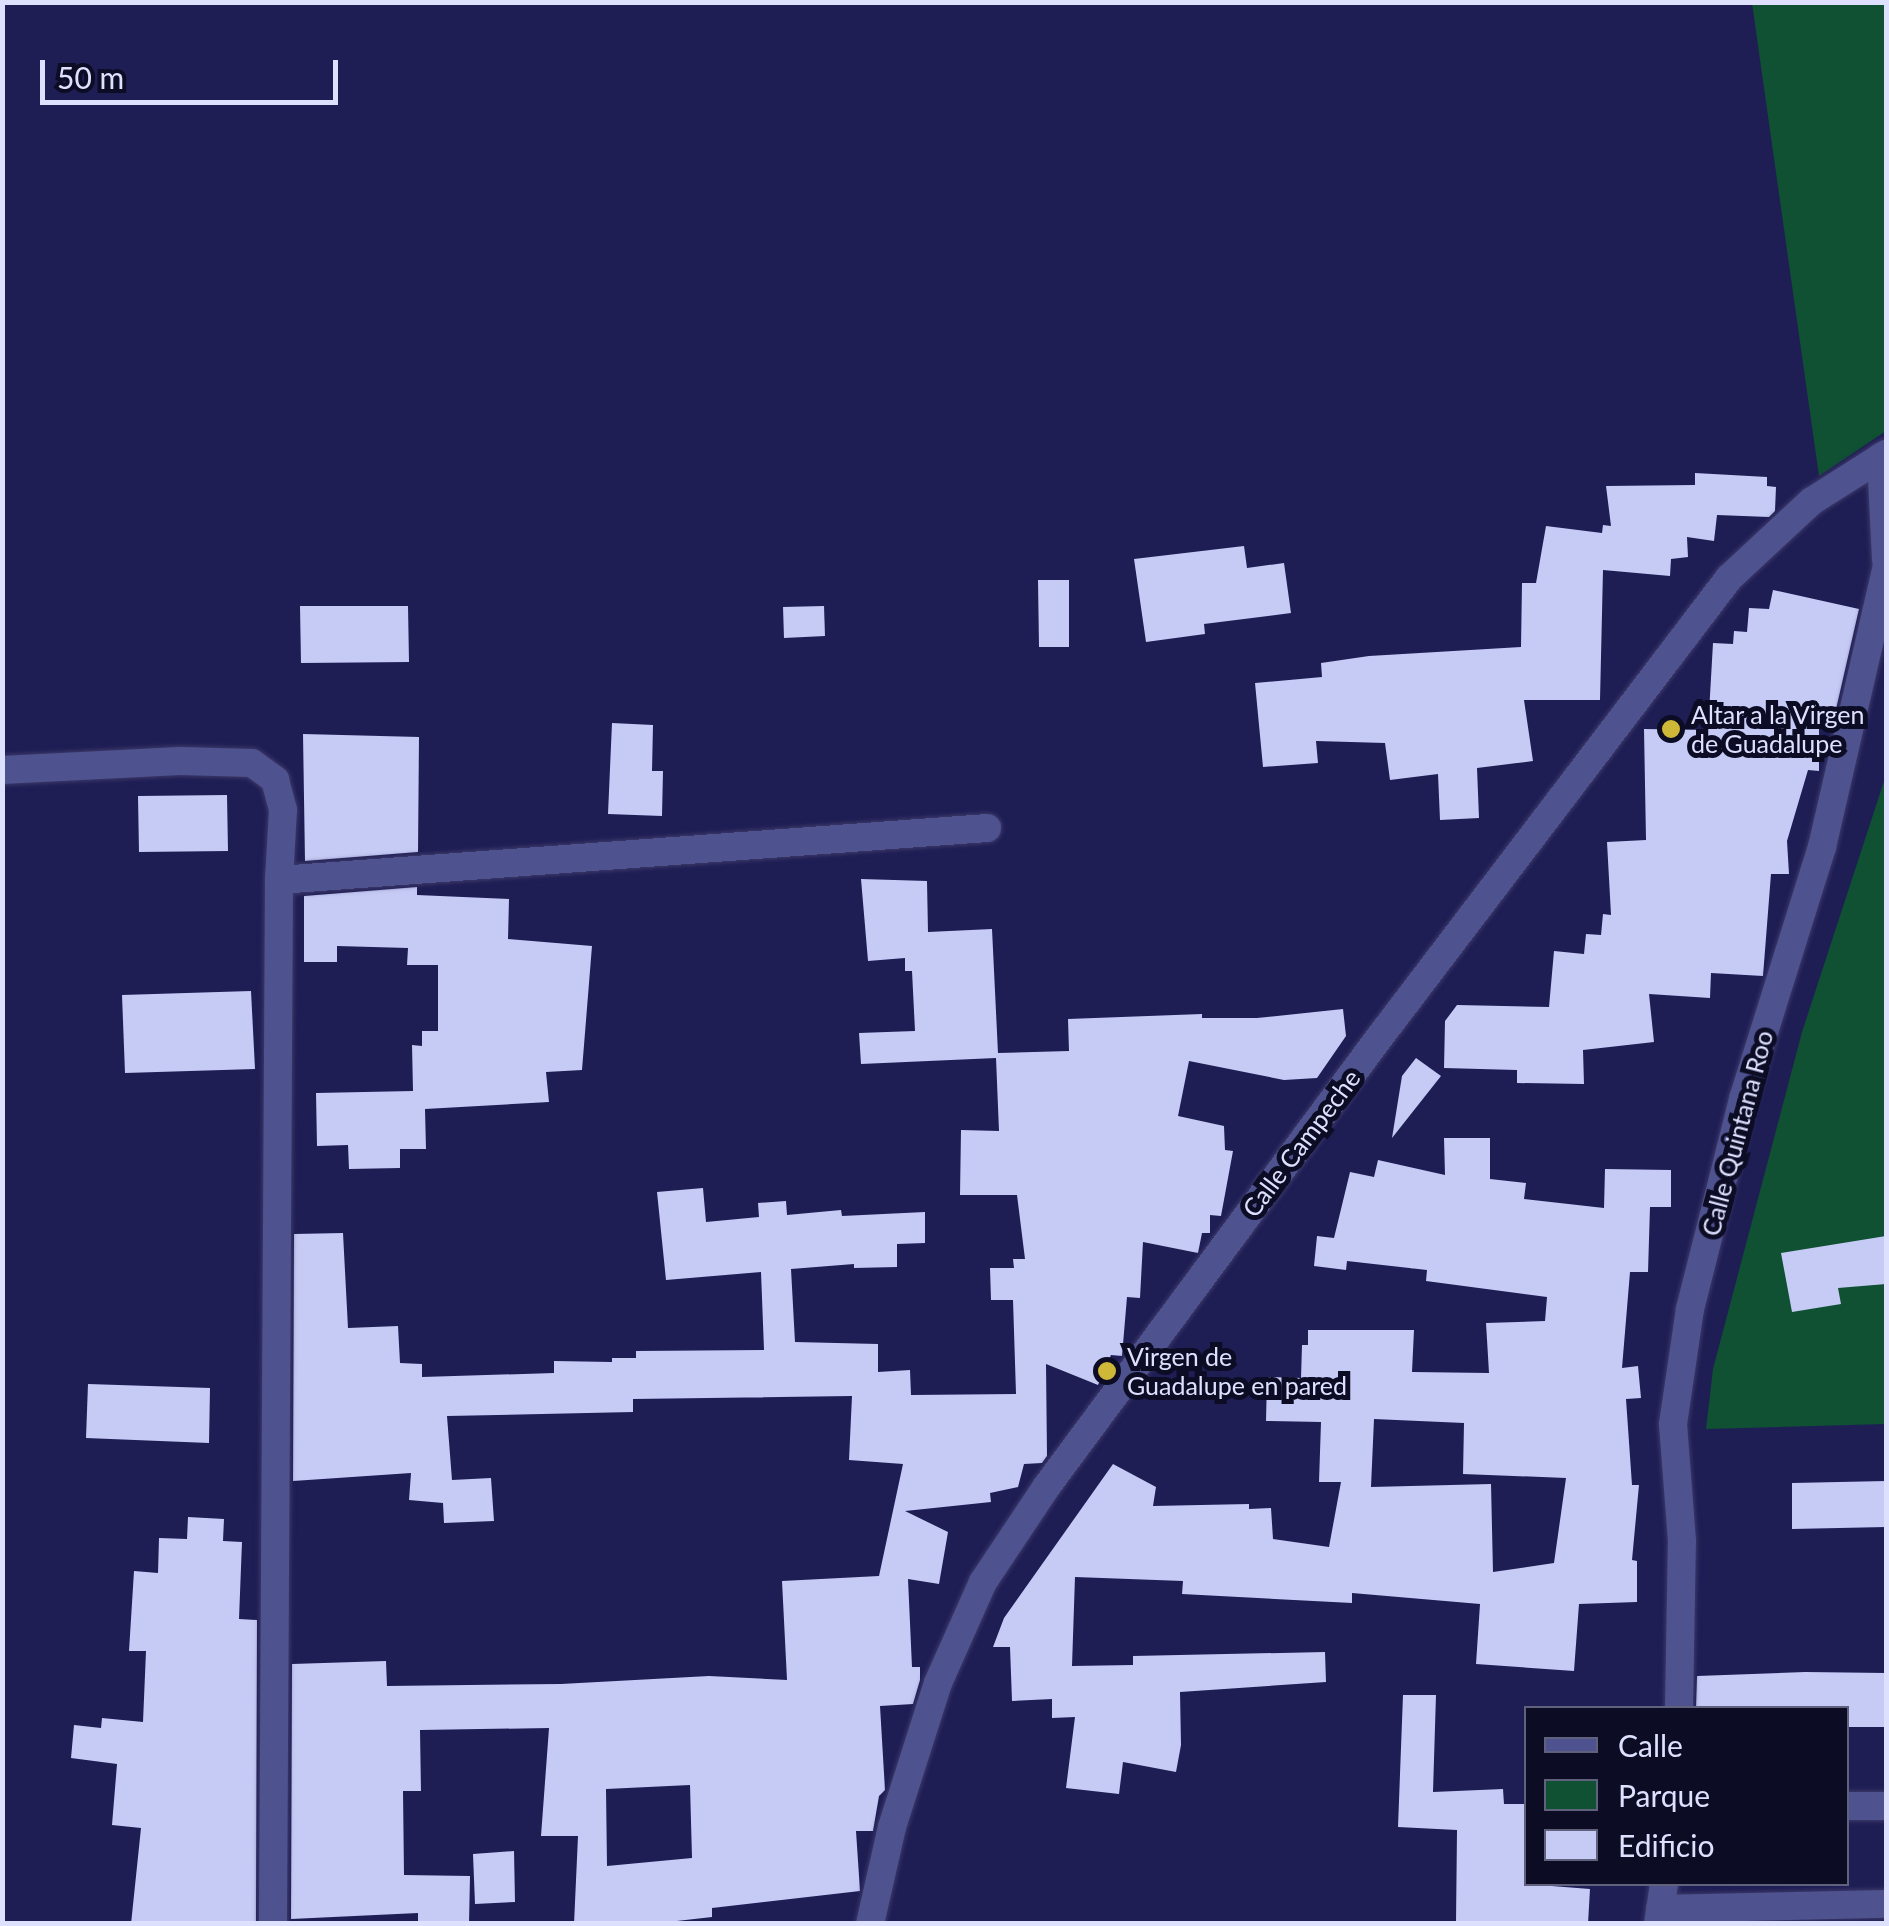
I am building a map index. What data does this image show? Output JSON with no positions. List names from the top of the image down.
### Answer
{
  "streets": {
    "street": ["Calle Quintana Roo", "Calle Campeche"]
  },
  "places": ["Altar a la Virgen de Guadalupe", "Virgen de Guadalupe en pared"],
  "legend": ["Calle", "Parque", "Edificio"],
  "scale_bar": "50 m"
}
